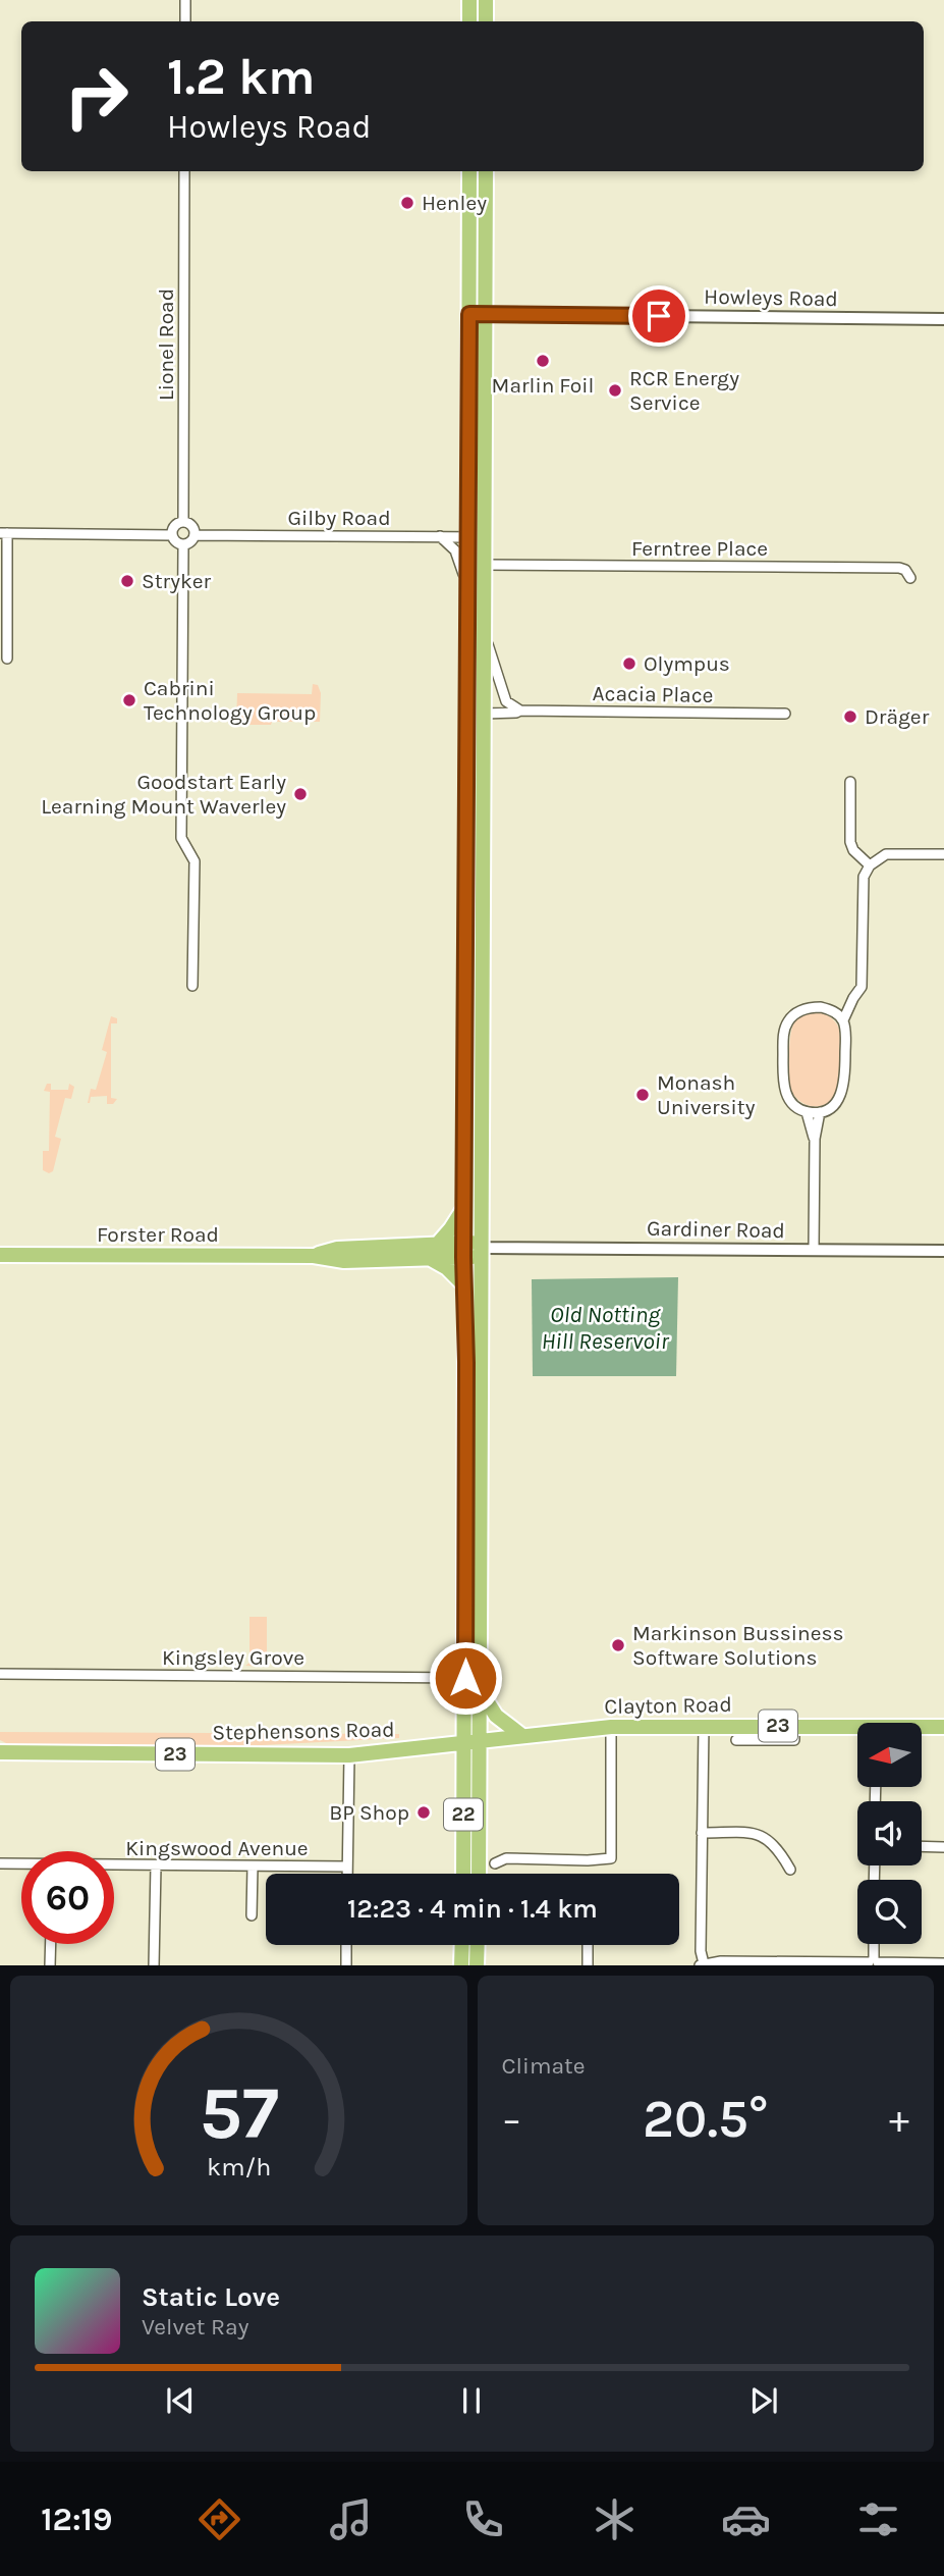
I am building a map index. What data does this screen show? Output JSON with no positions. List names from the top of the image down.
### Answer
{
  "streets": {
    "main road": [
      "Forster Road",
      "Clayton Road",
      "23",
      "Stephensons Road",
      "22"
    ],
    "street": [
      "Howleys Road",
      "Lionel Road",
      "Gilby Road",
      "Ferntree Place",
      "Acacia Place",
      "Gardiner Road",
      "Kingsley Grove",
      "Kingswood Avenue"
    ]
  },
  "crossings": [
    ["Howleys Road", "22"],
    ["Lionel Road", "Gilby Road"],
    ["Gilby Road", "22"],
    ["Ferntree Place", "22"],
    ["Acacia Place", "22"],
    ["Gardiner Road", "Forster Road"],
    ["Gardiner Road", "22"],
    ["Forster Road", "22"],
    ["Kingsley Grove", "22"],
    ["Clayton Road", "Stephensons Road"],
    ["Clayton Road", "22"],
    ["Stephensons Road", "22"]
  ],
  "water": ["Old Notting Hill Reservoir"],
  "places": [
    "Henley",
    "Marlin Foil",
    "RCR Energy Service",
    "Stryker",
    "Olympus",
    "Cabrini Technology Group",
    "Dräger",
    "Goodstart Early Learning Mount Waverley",
    "Monash University",
    "Markinson Bussiness Software Solutions",
    "BP Shop"
  ],
  "north": "left",
  "page": {
    "turn": ["1.2 km", "Howleys Road"],
    "limit": "60",
    "trip": "12:23 · 4 min · 1.4 km",
    "tile": "Climate",
    "heat": ["−", "20.5°", "+"],
    "song": ["Static Love", "Velvet Ray"],
    "tabs": "12:19",
    "gauge": ["57", "km/h"]
  }
}
